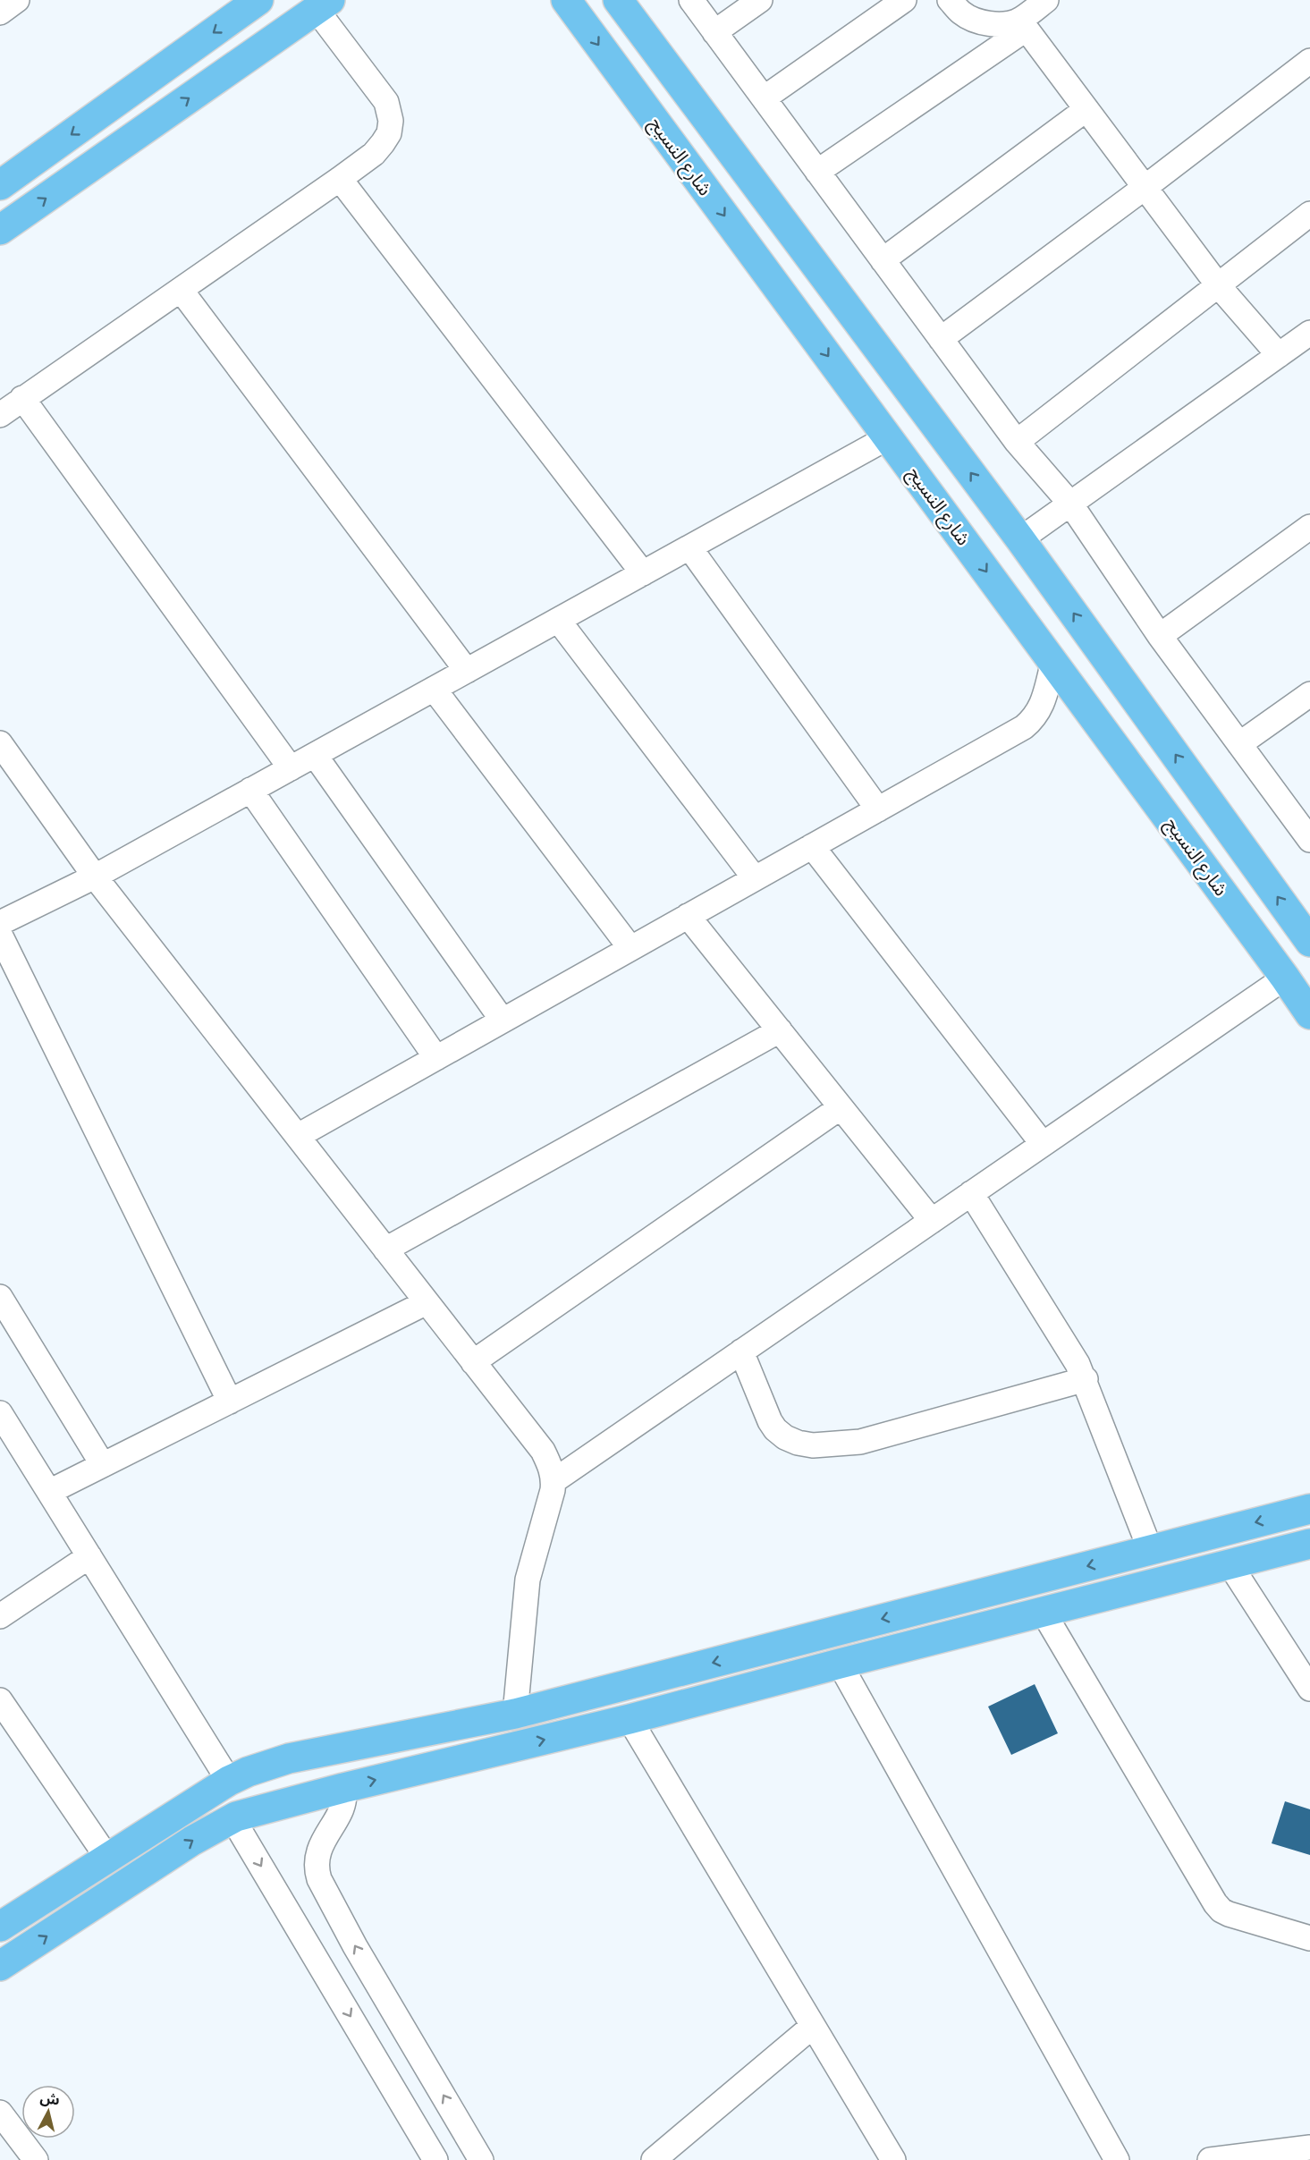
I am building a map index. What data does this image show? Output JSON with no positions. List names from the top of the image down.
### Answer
{
  "streets": {
    "main road": ["شارع النسيج"]
  },
  "north": "top"
}
